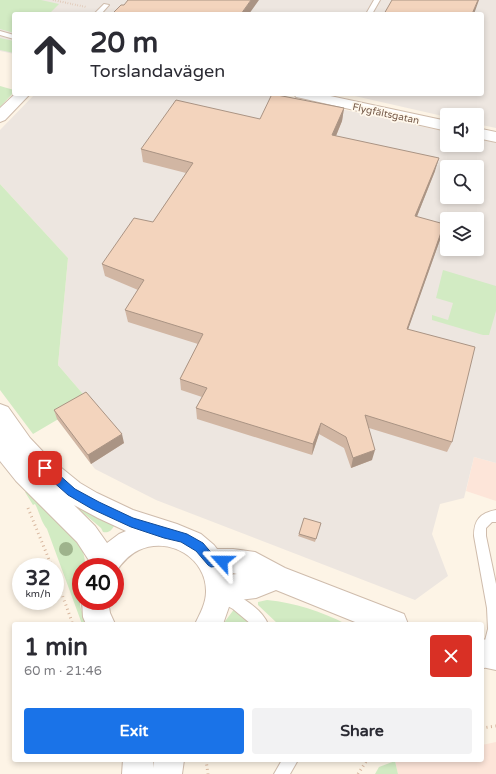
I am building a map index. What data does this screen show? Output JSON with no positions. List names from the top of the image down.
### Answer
{
  "streets": {
    "street": ["Flygfältsgatan"]
  },
  "page": {
    "turn": ["20 m", "Torslandavägen"],
    "speed": "32 km/h",
    "limit": "40",
    "heading": ["1 min", "60 m · 21:46"],
    "buttons": ["Exit", "Share"]
  }
}
